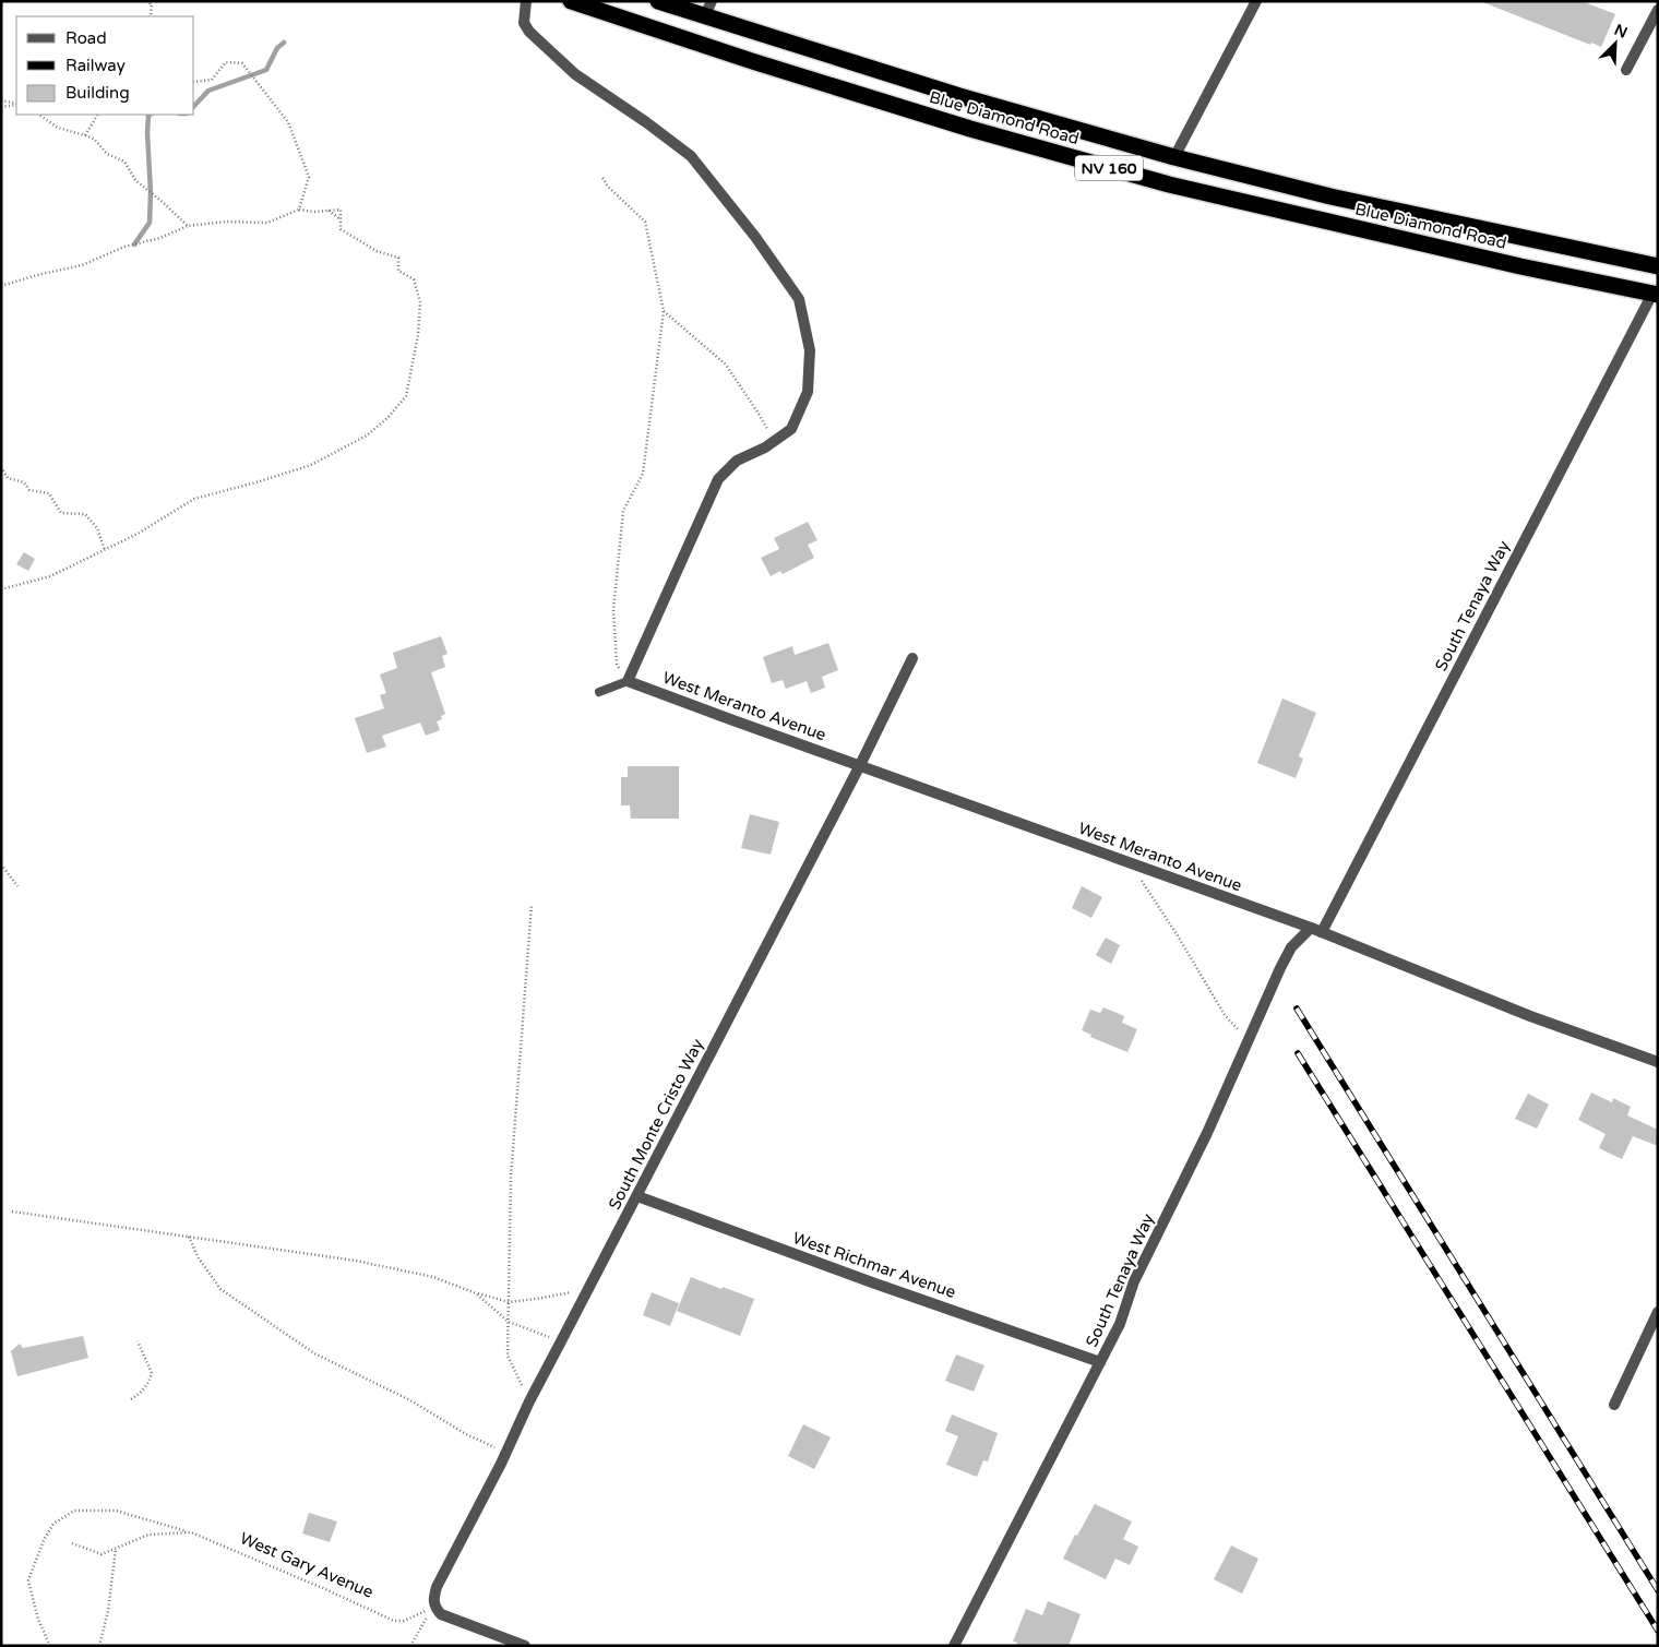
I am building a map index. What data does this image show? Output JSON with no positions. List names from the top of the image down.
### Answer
{
  "streets": {
    "highway": ["Blue Diamond Road", "NV 160"],
    "street": [
      "South Tenaya Way",
      "West Meranto Avenue",
      "South Monte Cristo Way",
      "West Richmar Avenue"
    ],
    "path": ["West Gary Avenue"]
  },
  "crossings": [
    ["Blue Diamond Road", "South Tenaya Way"],
    ["South Tenaya Way", "West Meranto Avenue"],
    ["South Tenaya Way", "West Richmar Avenue"],
    ["West Meranto Avenue", "South Monte Cristo Way"],
    ["South Monte Cristo Way", "West Richmar Avenue"],
    ["South Monte Cristo Way", "West Gary Avenue"]
  ],
  "legend": ["Road", "Railway", "Building"],
  "north": "top right"
}
